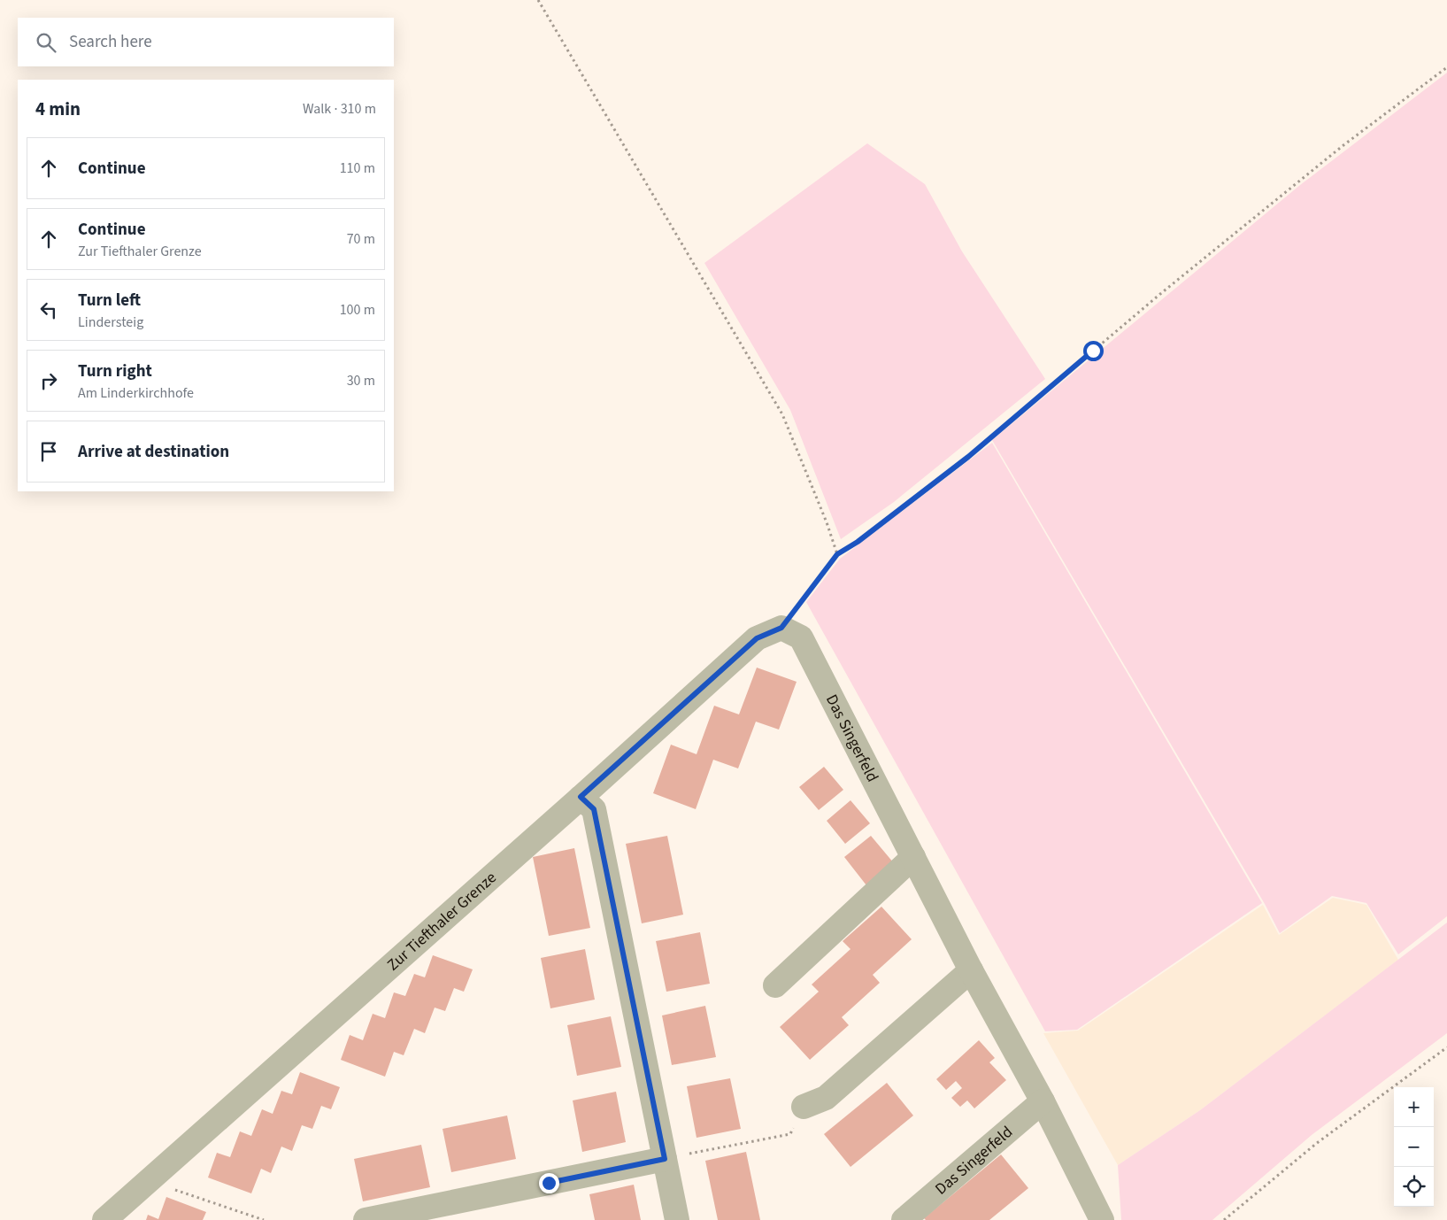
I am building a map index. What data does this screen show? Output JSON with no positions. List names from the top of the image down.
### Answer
{
  "streets": {
    "street": ["Das Singerfeld", "Zur Tiefthaler Grenze"]
  },
  "crossings": [
    ["Das Singerfeld", "Zur Tiefthaler Grenze"]
  ],
  "page": {
    "search": "Search here",
    "heading": ["4 min", "Walk · 310 m"],
    "list": [
      ["Continue", "110 m"],
      ["Continue", "Zur Tiefthaler Grenze", "70 m"],
      ["Turn left", "Lindersteig", "100 m"],
      ["Turn right", "Am Linderkirchhofe", "30 m"],
      "Arrive at destination"
    ],
    "map_buttons": ["+", "−"]
  }
}
